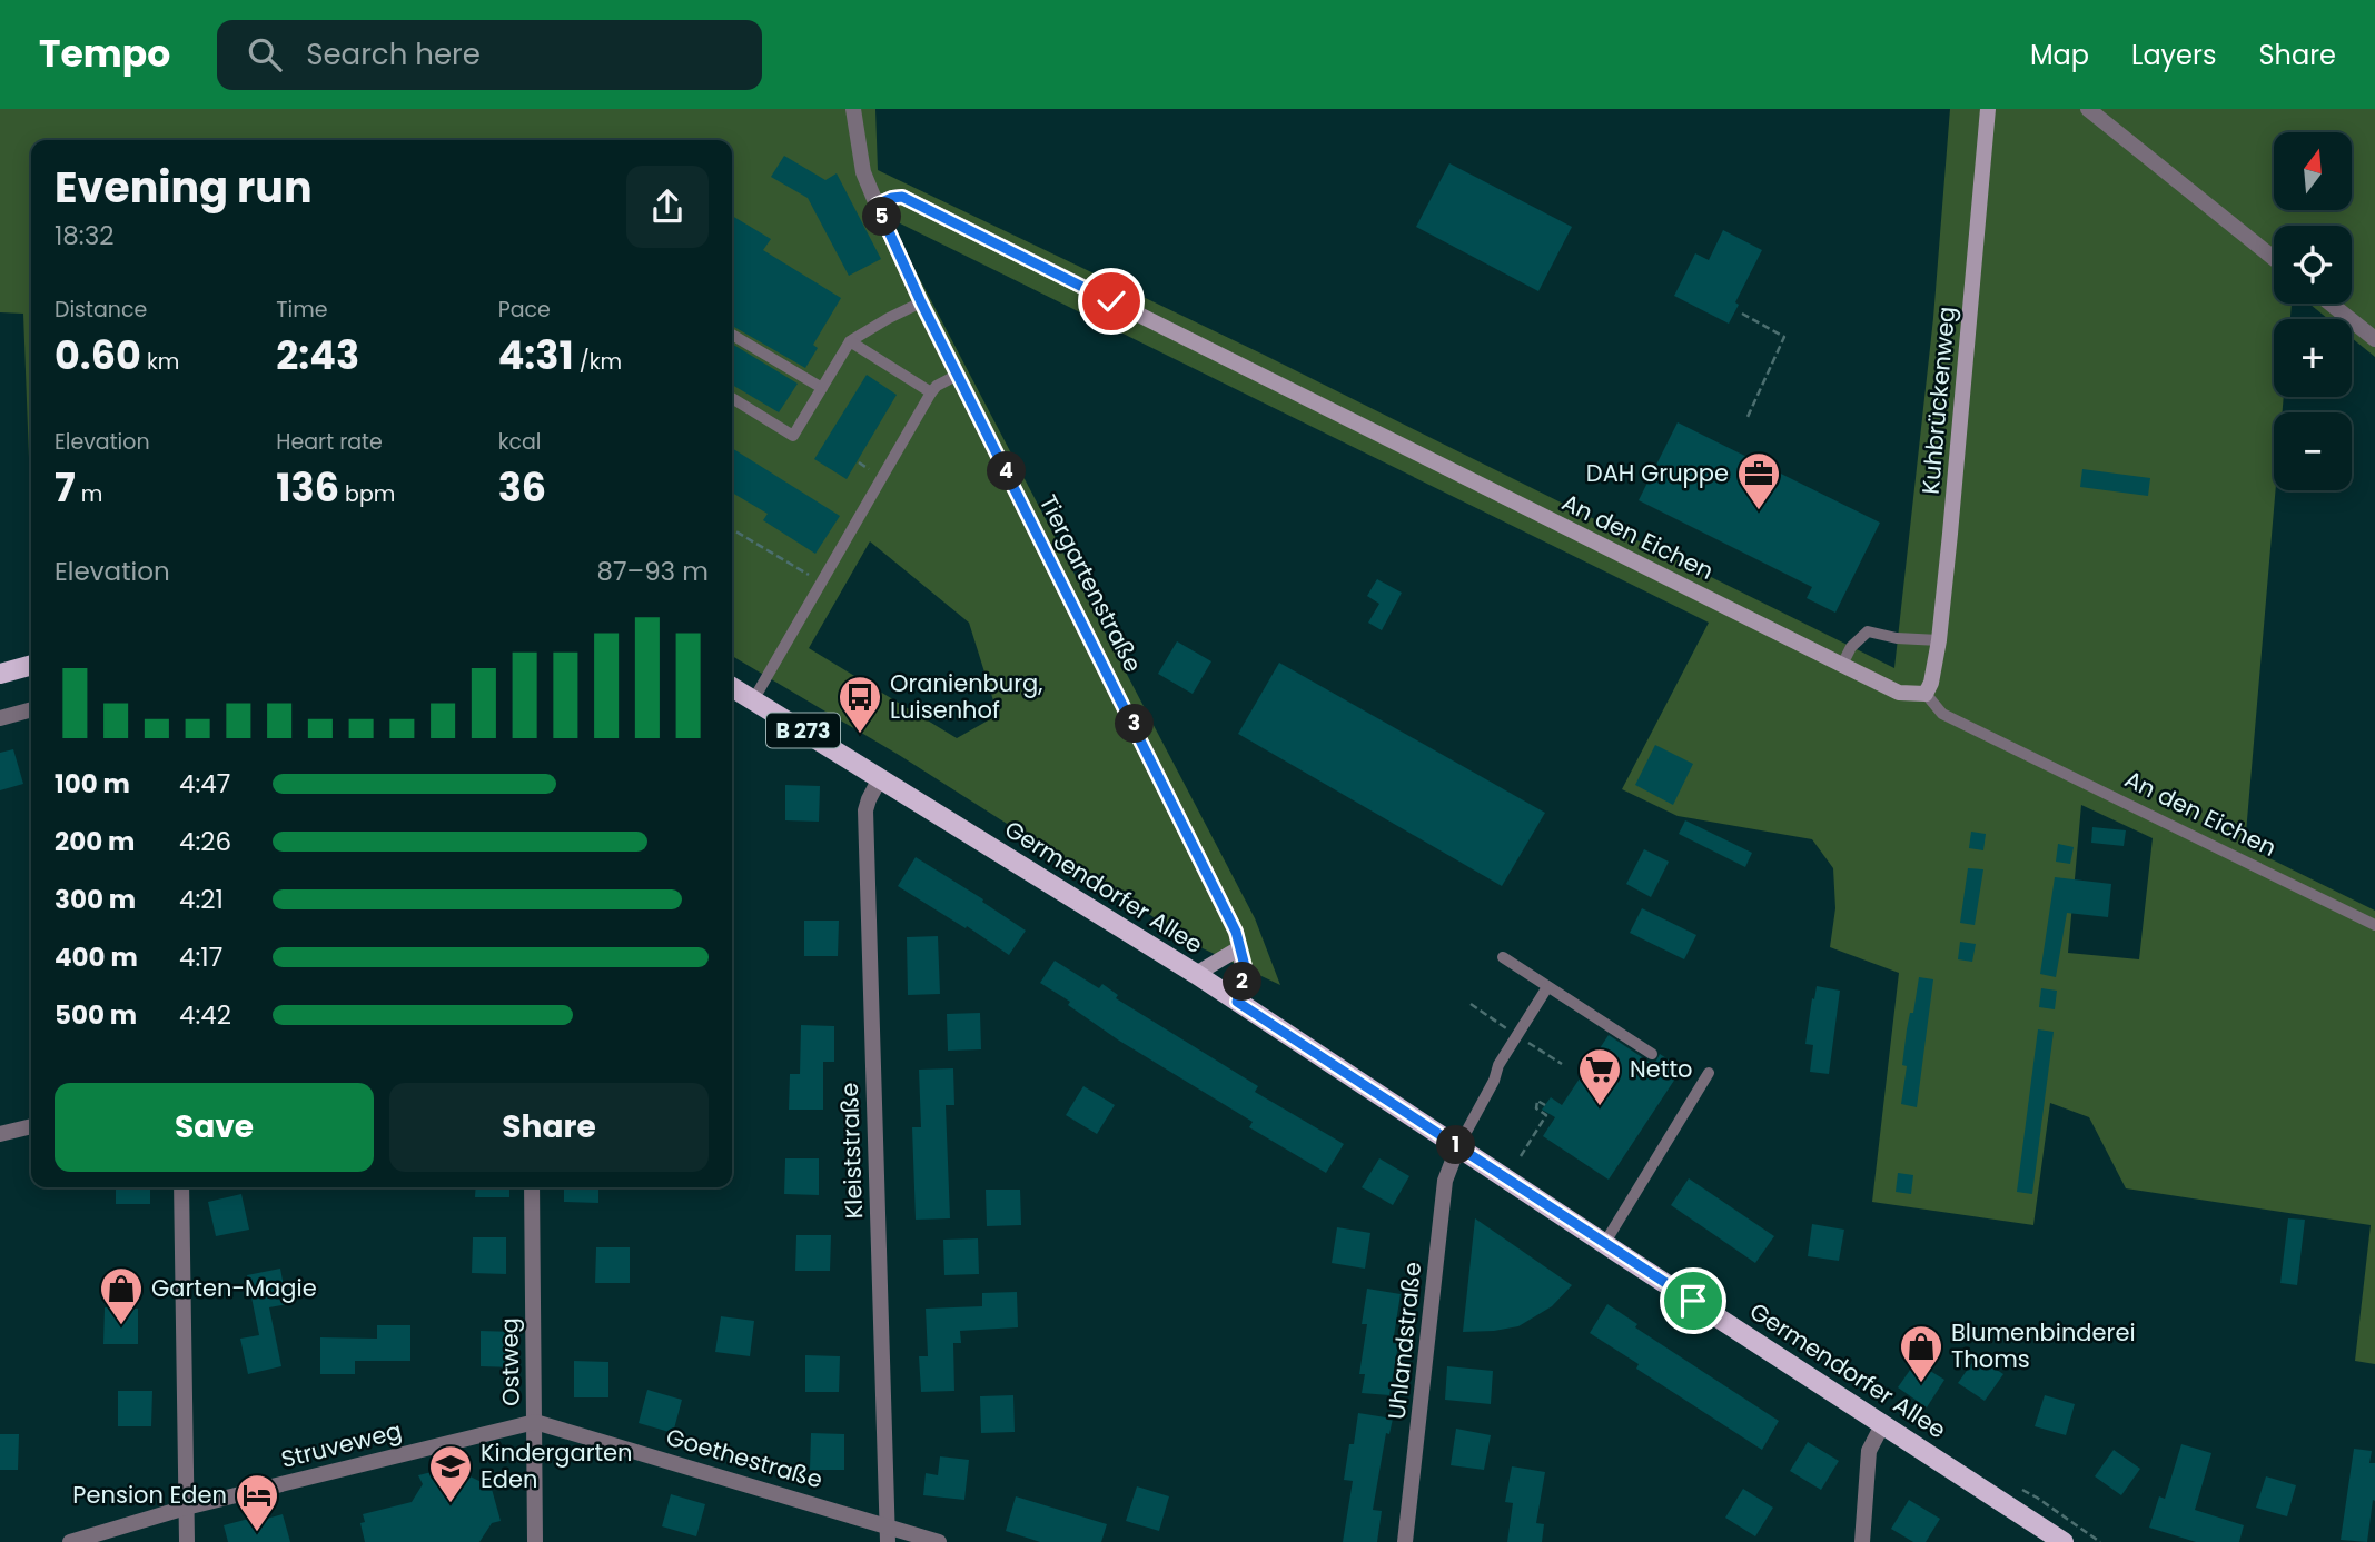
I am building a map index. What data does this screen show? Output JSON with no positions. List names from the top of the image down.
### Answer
{
  "streets": {
    "main road": ["B 273", "Germendorfer Allee"],
    "street": [
      "Kuhbrückenweg",
      "An den Eichen",
      "Tiergartenstraße",
      "Kleiststraße",
      "Uhlandstraße",
      "Ostweg",
      "Struveweg",
      "Goethestraße"
    ]
  },
  "crossings": [
    ["Kuhbrückenweg", "An den Eichen"],
    ["An den Eichen", "Tiergartenstraße"],
    ["Tiergartenstraße", "Germendorfer Allee"],
    ["Germendorfer Allee", "Kleiststraße"],
    ["Germendorfer Allee", "Uhlandstraße"],
    ["Kleiststraße", "Goethestraße"],
    ["Ostweg", "Struveweg"],
    ["Ostweg", "Goethestraße"],
    ["Struveweg", "Goethestraße"]
  ],
  "places": {
    "office": ["DAH Gruppe"],
    "bus stop": ["Oranienburg, Luisenhof"],
    "supermarket": ["Netto"],
    "shop": ["Garten-Magie", "Blumenbinderei Thoms"],
    "school or university": ["Kindergarten Eden"],
    "hotel": ["Pension Eden"]
  },
  "north": "top",
  "page": {
    "header": "Tempo",
    "search": "Search here",
    "nav": ["Map", "Layers", "Share"],
    "map_buttons": ["+", "−"],
    "heading": ["Evening run", "18:32"],
    "pins": [
      "5",
      "4",
      "3",
      "2",
      "1"
    ],
    "stats": [
      ["Distance", "0.60 km"],
      ["Time", "2:43"],
      ["Pace", "4:31 /km"],
      ["Elevation", "7 m"],
      ["Heart rate", "136 bpm"],
      ["kcal", "36"]
    ],
    "chart": ["Elevation", "87–93 m"],
    "list": [
      {
        "name": "100 m",
        "note": "4:47"
      },
      {
        "name": "200 m",
        "note": "4:26"
      },
      {
        "name": "300 m",
        "note": "4:21"
      },
      {
        "name": "400 m",
        "note": "4:17"
      },
      {
        "name": "500 m",
        "note": "4:42"
      }
    ],
    "buttons": ["Save", "Share"]
  }
}
